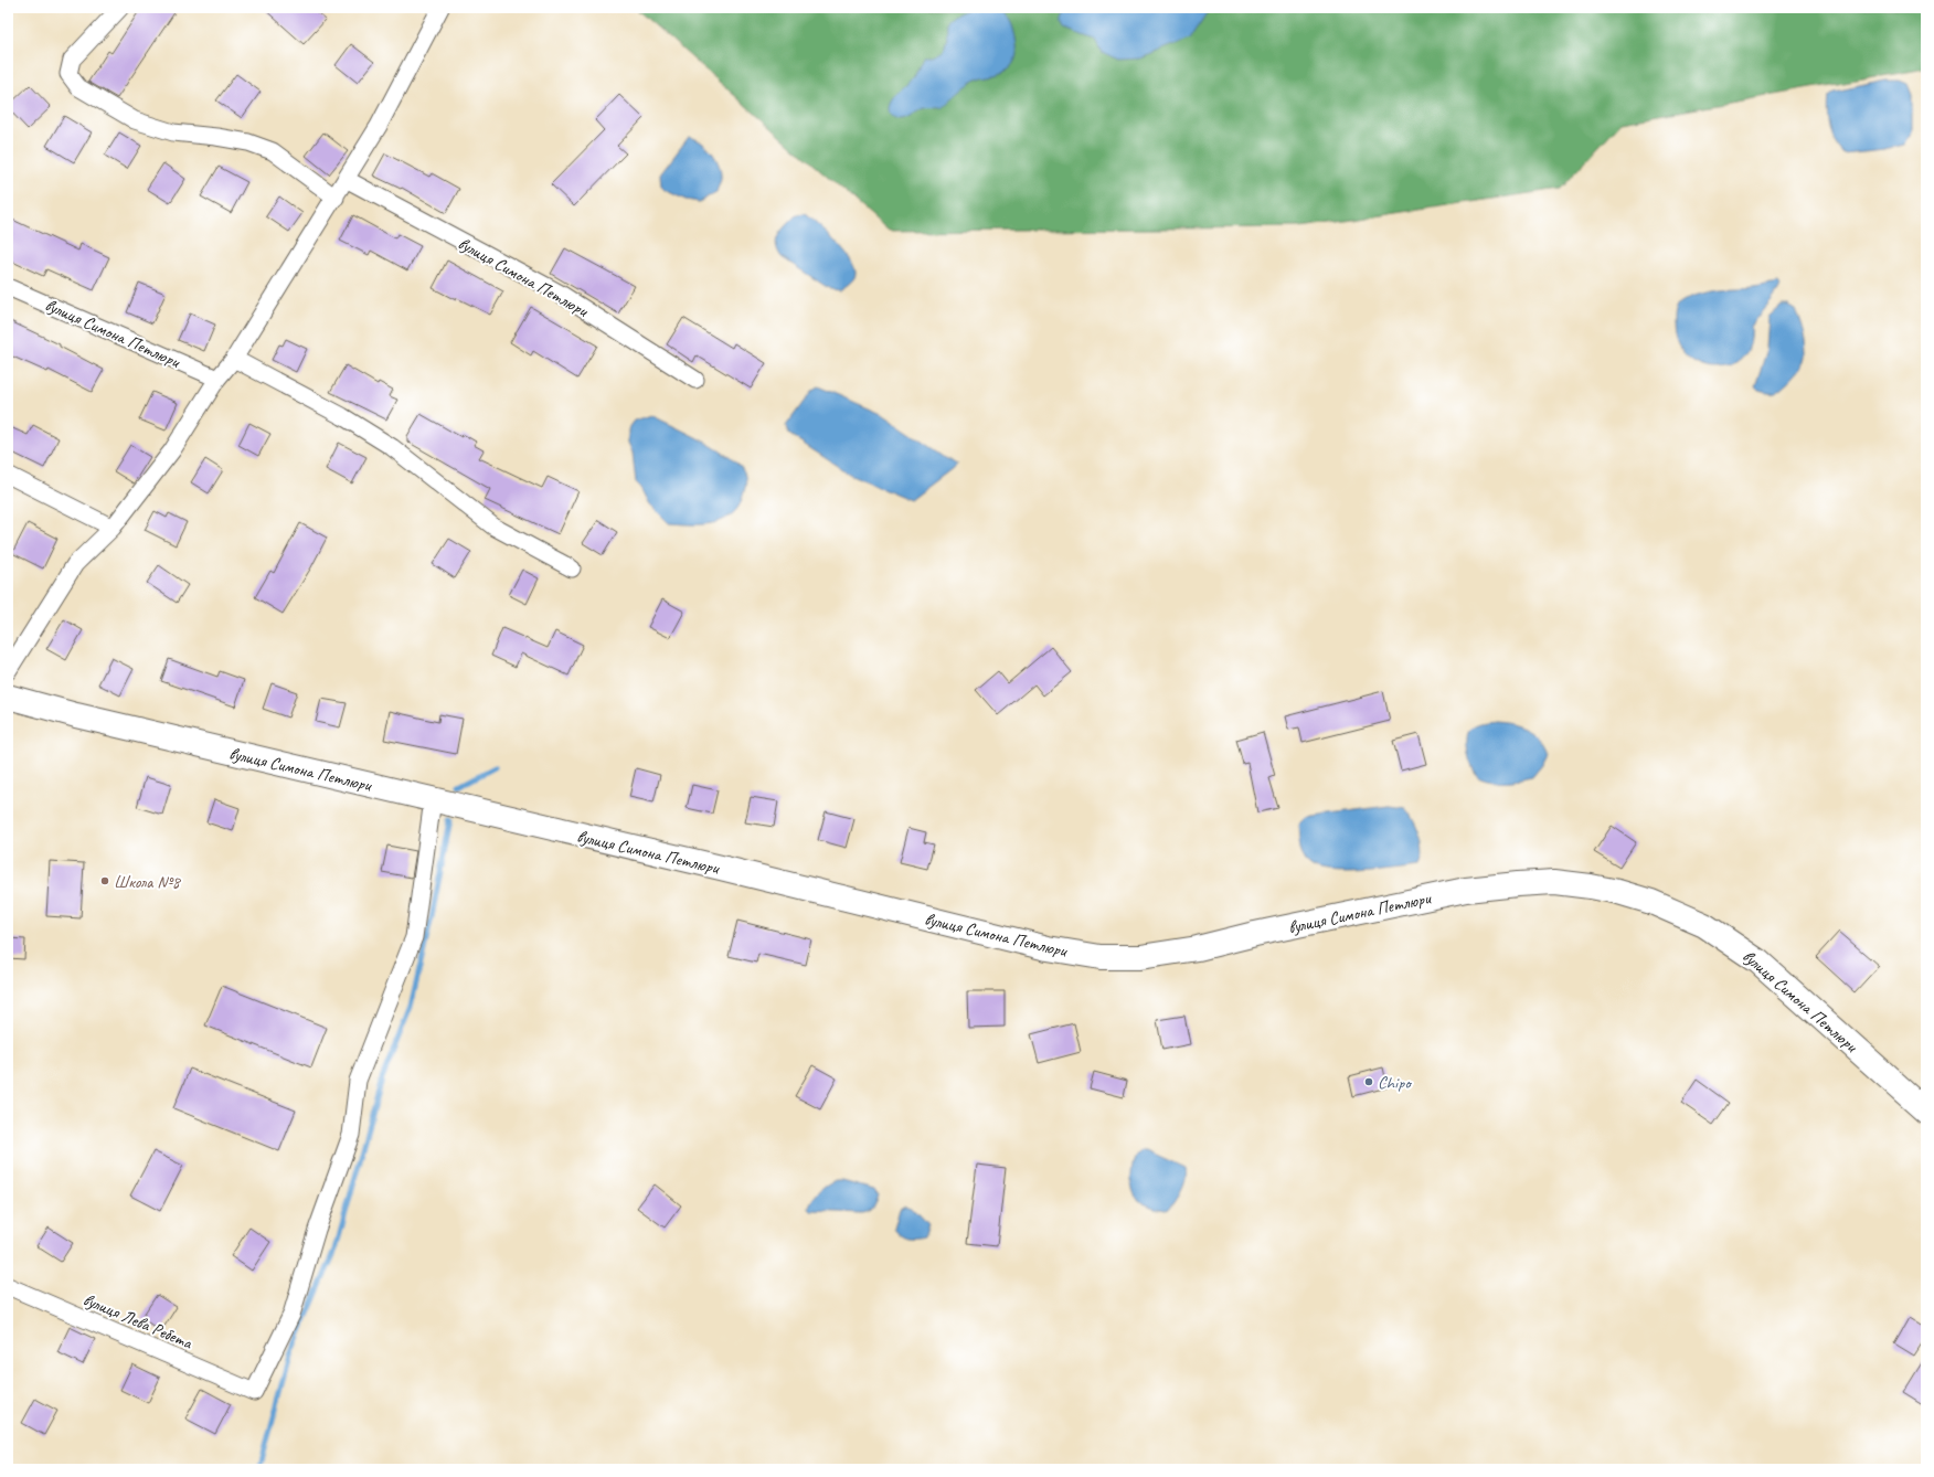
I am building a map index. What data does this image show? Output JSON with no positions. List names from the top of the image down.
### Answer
{
  "streets": {
    "main road": ["вулиця Симона Петлюри"],
    "street": ["вулиця Лева Ребета"]
  },
  "crossings": [
    ["вулиця Симона Петлюри", "вулиця Лева Ребета"]
  ],
  "places": ["Школа №8", "Chipo"]
}
